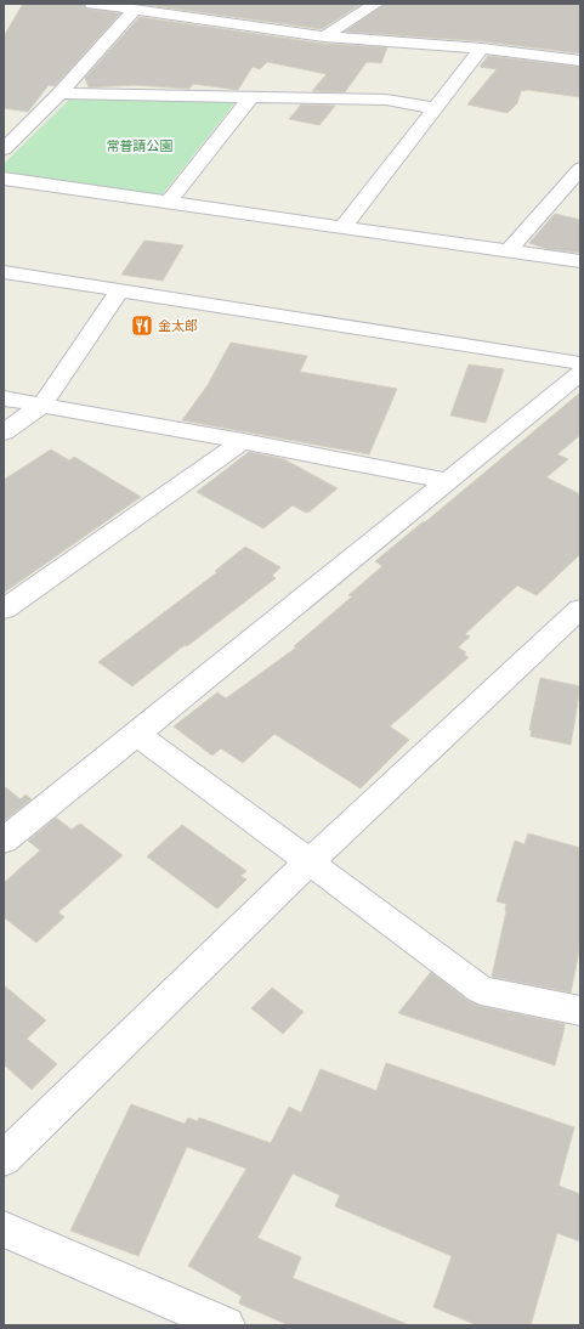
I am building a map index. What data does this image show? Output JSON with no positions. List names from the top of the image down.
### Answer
{
  "parks": ["常普請公園"],
  "places": {
    "restaurant": ["金太郎"]
  }
}
